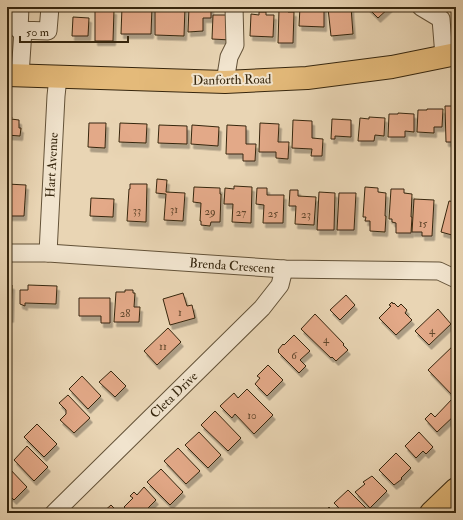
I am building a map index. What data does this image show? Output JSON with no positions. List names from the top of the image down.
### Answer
{
  "streets": {
    "main road": ["Danforth Road"],
    "street": ["Hart Avenue", "Brenda Crescent", "Cleta Drive"]
  },
  "crossings": [
    ["Danforth Road", "Hart Avenue"],
    ["Hart Avenue", "Brenda Crescent"],
    ["Brenda Crescent", "Cleta Drive"]
  ],
  "house_numbers": [
    "31",
    "33",
    "29",
    "27",
    "25",
    "23",
    "15",
    "1",
    "28",
    "4",
    "4",
    "11",
    "6",
    "10"
  ],
  "scale_bar": "50 m"
}
